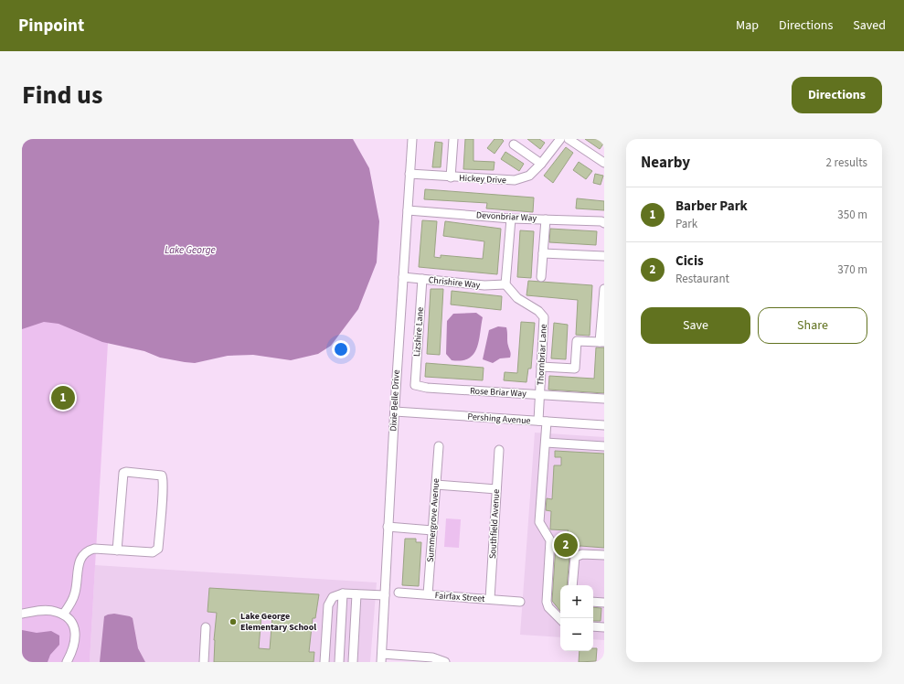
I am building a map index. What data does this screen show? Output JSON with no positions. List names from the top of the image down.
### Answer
{
  "streets": {
    "street": [
      "Hickey Drive",
      "Devonbriar Way",
      "Chrishire Way",
      "Lizshire Lane",
      "Thornbriar Lane",
      "Rose Briar Way",
      "Dixie Belle Drive",
      "Pershing Avenue",
      "Summergrove Avenue",
      "Southfield Avenue",
      "Fairfax Street"
    ]
  },
  "crossings": [
    ["Hickey Drive", "Dixie Belle Drive"],
    ["Devonbriar Way", "Dixie Belle Drive"],
    ["Chrishire Way", "Lizshire Lane"],
    ["Chrishire Way", "Thornbriar Lane"],
    ["Chrishire Way", "Dixie Belle Drive"],
    ["Lizshire Lane", "Rose Briar Way"],
    ["Thornbriar Lane", "Rose Briar Way"],
    ["Thornbriar Lane", "Pershing Avenue"],
    ["Dixie Belle Drive", "Pershing Avenue"],
    ["Summergrove Avenue", "Fairfax Street"],
    ["Southfield Avenue", "Fairfax Street"]
  ],
  "water": ["Lake George"],
  "places": ["Lake George Elementary School"],
  "page": {
    "header": "Pinpoint",
    "nav": ["Map", "Directions", "Saved"],
    "title": "Find us",
    "buttons": [
      "Directions",
      ["Save", "Share"]
    ],
    "heading": ["Nearby", "2 results"],
    "list": [
      {
        "mark": "1",
        "name": "Barber Park",
        "note": "Park",
        "value": "350 m"
      },
      {
        "mark": "2",
        "name": "Cicis",
        "note": "Restaurant",
        "value": "370 m"
      }
    ],
    "pins": ["1", "2"],
    "map_buttons": ["+", "−"]
  }
}
